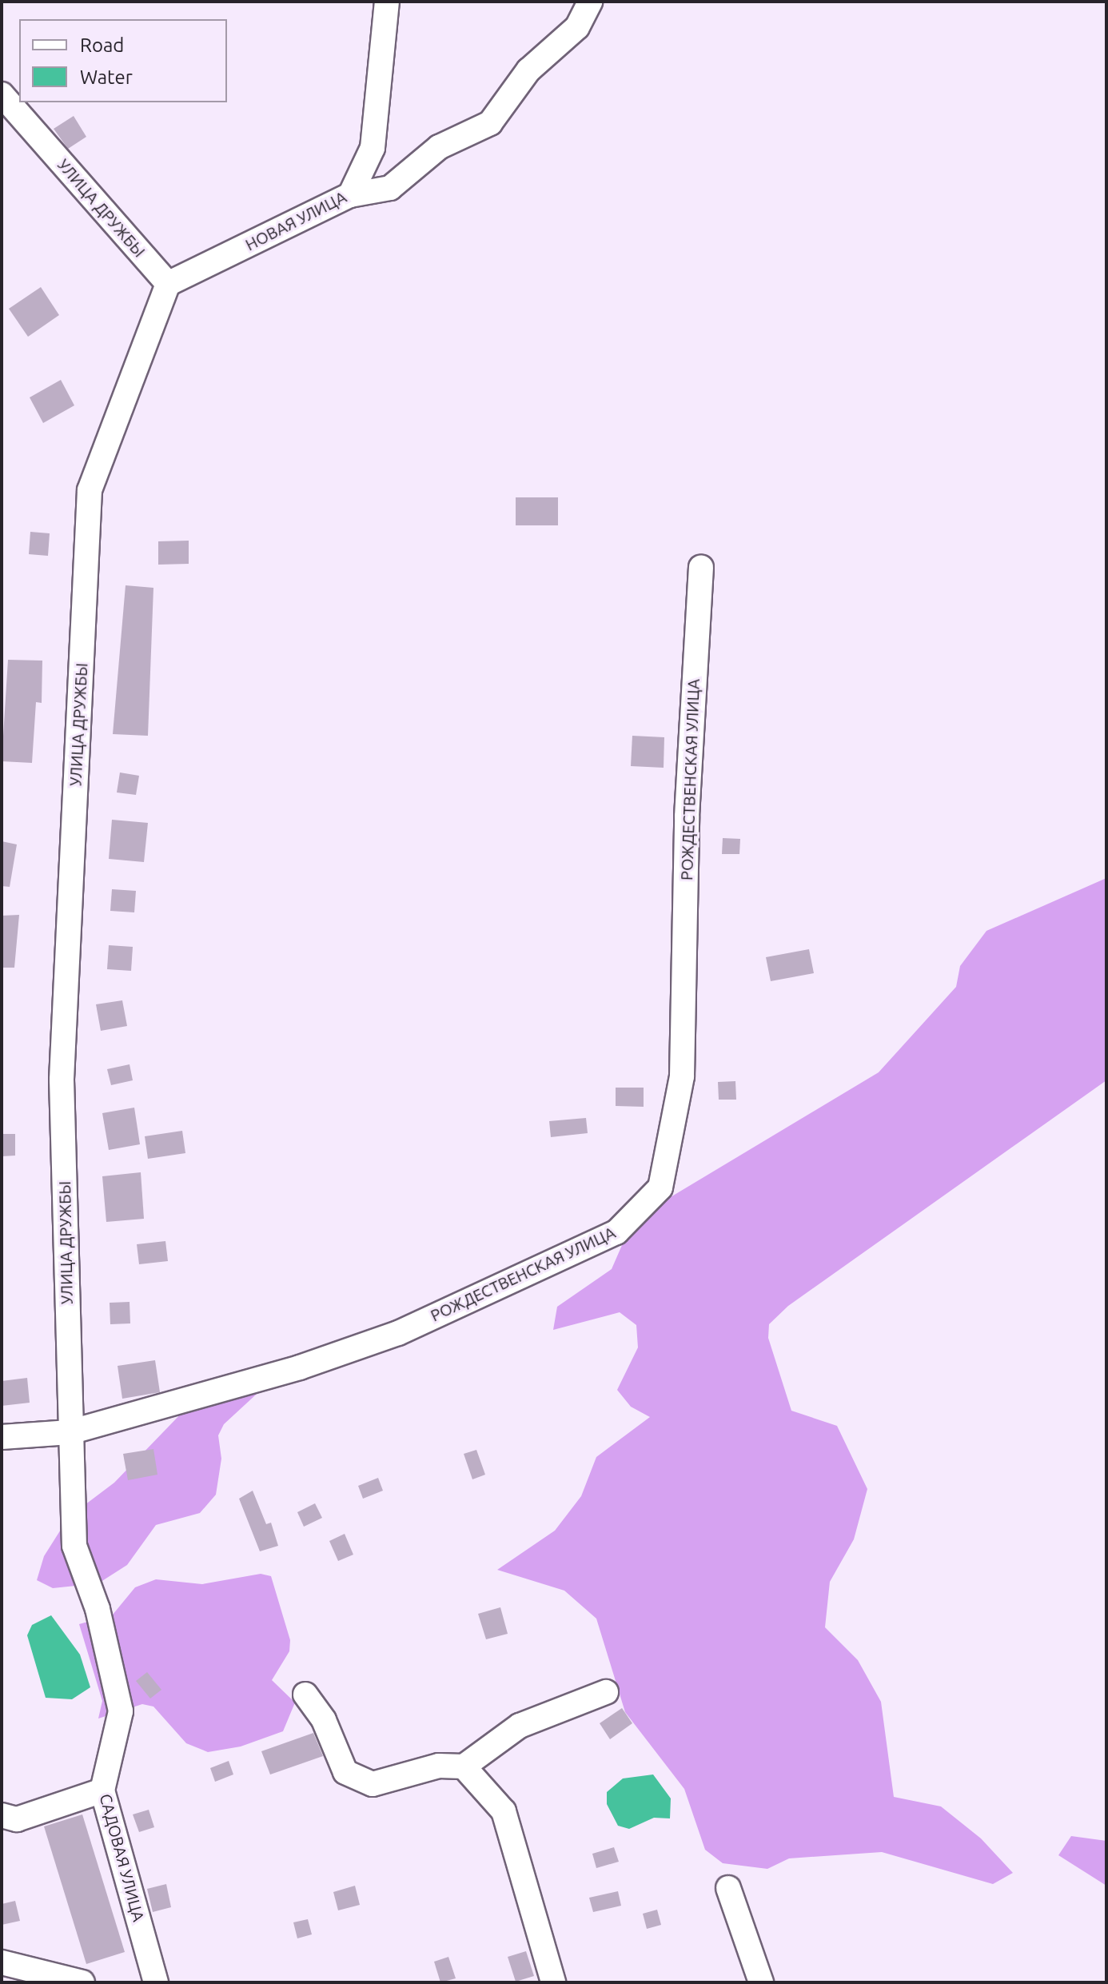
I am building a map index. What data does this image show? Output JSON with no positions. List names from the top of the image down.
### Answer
{
  "streets": {
    "street": [
      "УЛИЦА ДРУЖБЫ",
      "НОВАЯ УЛИЦА",
      "РОЖДЕСТВЕНСКАЯ УЛИЦА",
      "САДОВАЯ УЛИЦА"
    ]
  },
  "crossings": [
    ["УЛИЦА ДРУЖБЫ", "НОВАЯ УЛИЦА"],
    ["УЛИЦА ДРУЖБЫ", "РОЖДЕСТВЕНСКАЯ УЛИЦА"],
    ["УЛИЦА ДРУЖБЫ", "САДОВАЯ УЛИЦА"],
    ["РОЖДЕСТВЕНСКАЯ УЛИЦА", "САДОВАЯ УЛИЦА"]
  ],
  "legend": ["Road", "Water"]
}
